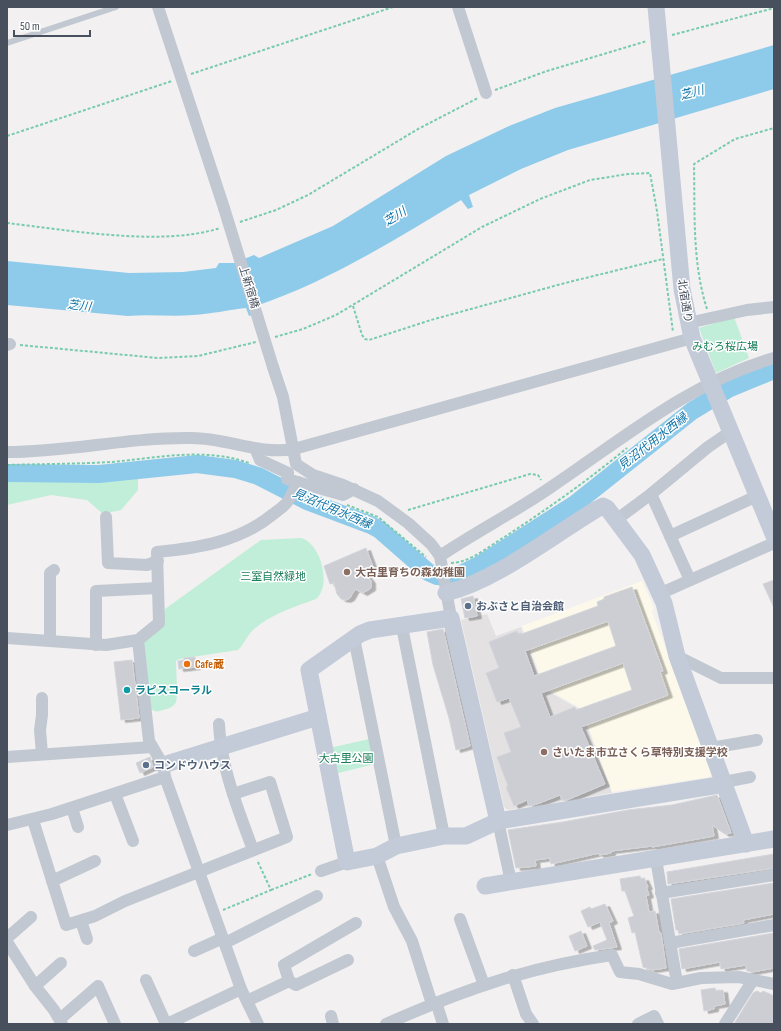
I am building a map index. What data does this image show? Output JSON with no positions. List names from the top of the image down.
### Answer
{
  "streets": {
    "street": ["上新宿橋", "北宿通り"]
  },
  "water": ["芝川", "見沼代用水西縁"],
  "parks": ["みむろ桜広場", "三室自然緑地", "大古里公園"],
  "places": [
    "大古里育ちの森幼稚園",
    "おぶさと自治会館",
    "Cafe蔵",
    "ラピスコーラル",
    "さいたま市立さくら草特別支援学校",
    "コンドウハウス"
  ],
  "scale_bar": "50 m"
}
